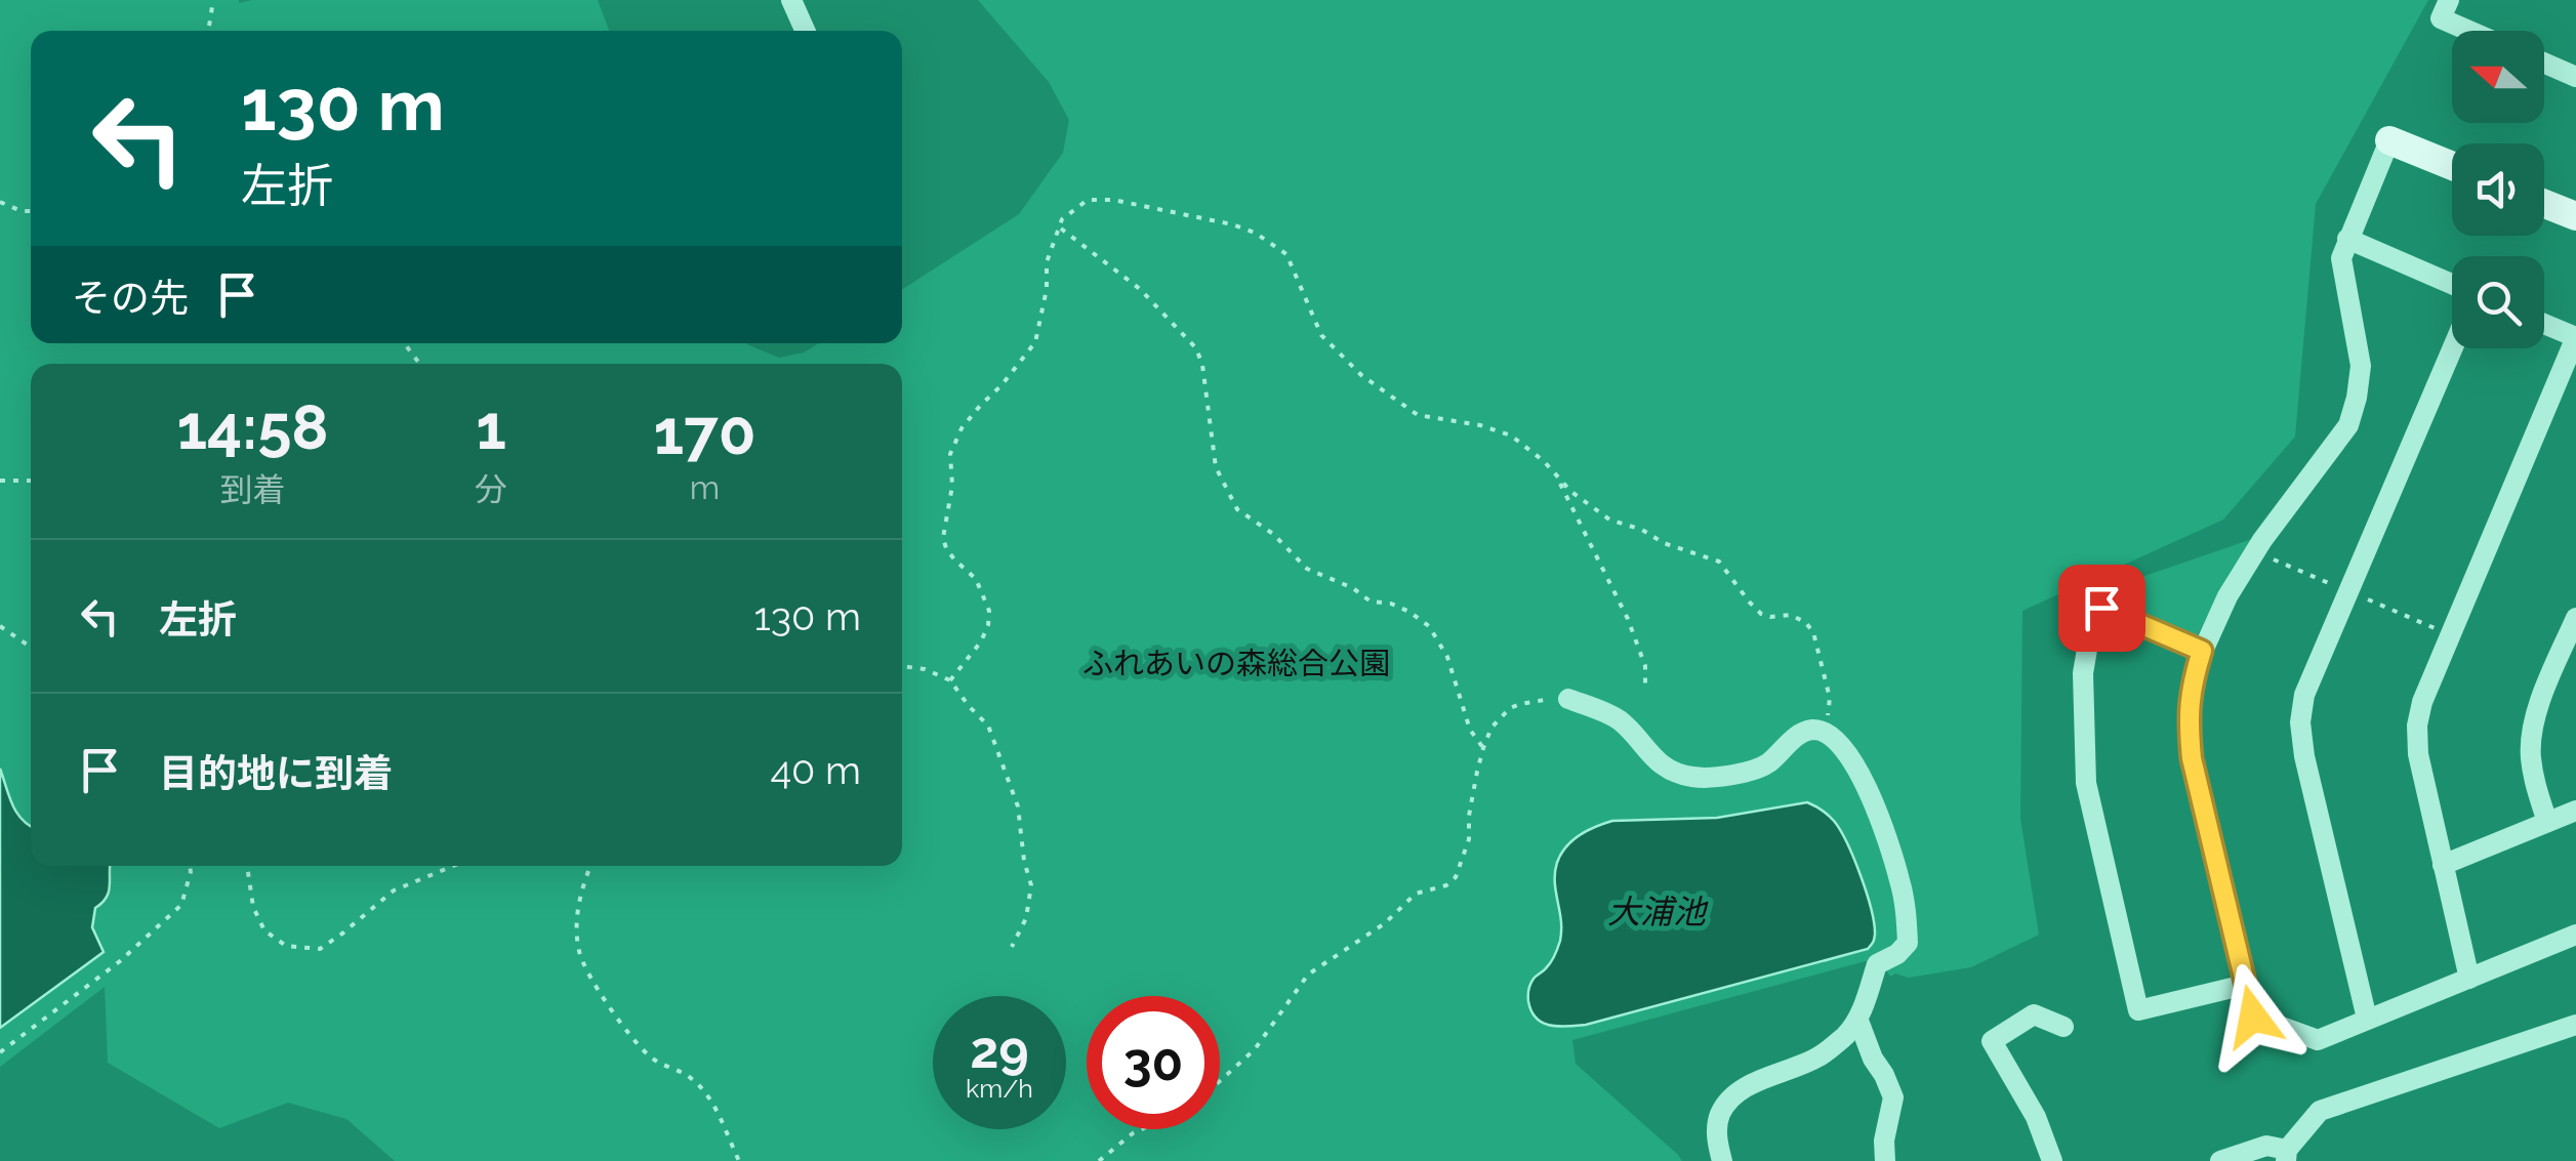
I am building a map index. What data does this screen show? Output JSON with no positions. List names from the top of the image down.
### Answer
{
  "water": ["大浦池"],
  "parks": ["ふれあいの森総合公園"],
  "north": "left",
  "page": {
    "turn": ["130 m", "左折"],
    "then": "その先",
    "eta": [
      "14:58",
      "到着",
      "1",
      "分",
      "170",
      "m"
    ],
    "list": [
      {
        "name": "左折",
        "value": "130 m"
      },
      {
        "name": "目的地に到着",
        "value": "40 m"
      }
    ],
    "speed": "29 km/h",
    "limit": "30"
  }
}
